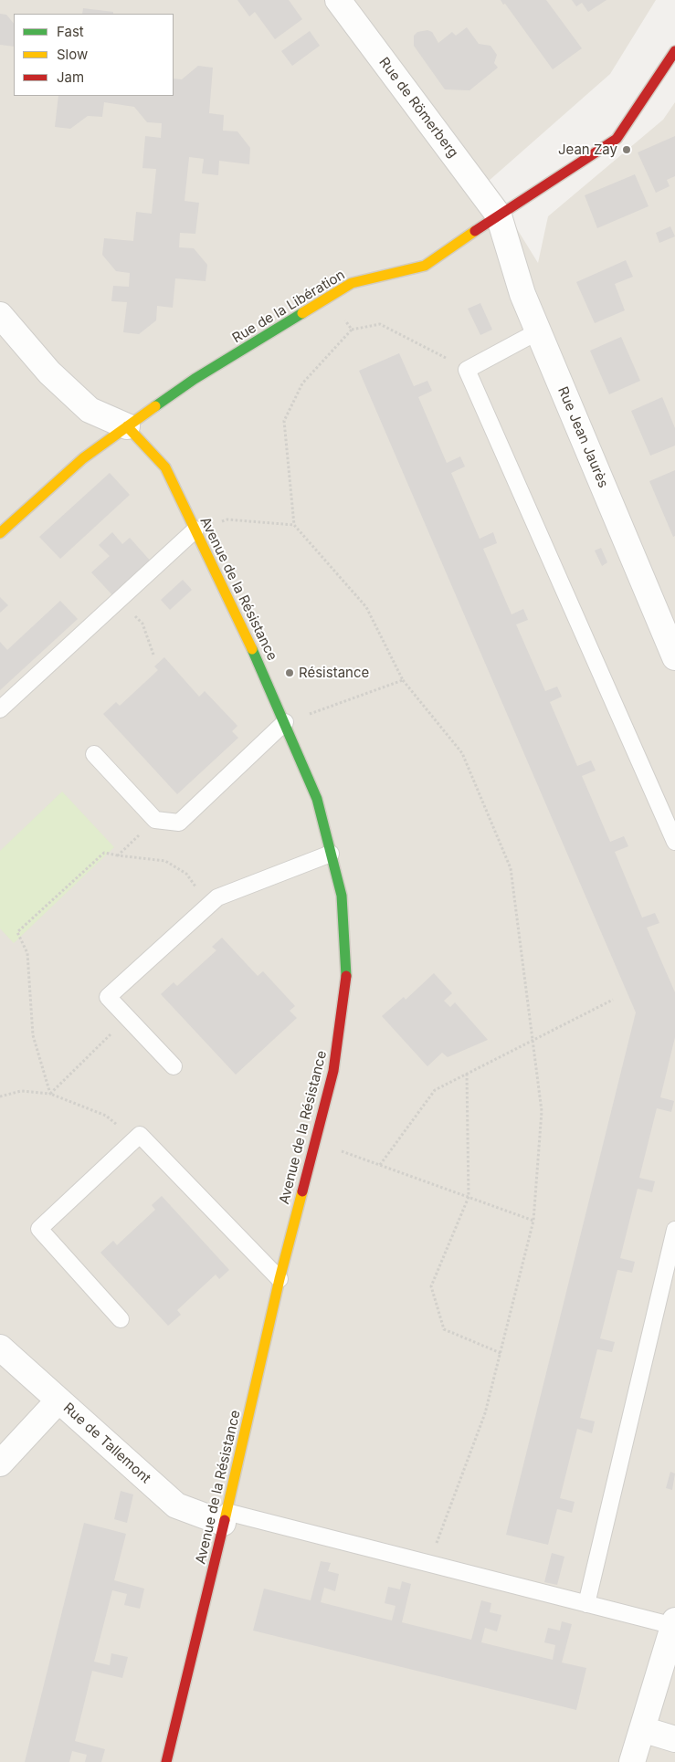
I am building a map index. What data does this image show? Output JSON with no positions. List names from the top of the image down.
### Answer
{
  "streets": {
    "street": [
      "Rue de Römerberg",
      "Rue de la Libération",
      "Rue Jean Jaurès",
      "Avenue de la Résistance",
      "Rue de Tallemont"
    ]
  },
  "crossings": [
    ["Rue de Römerberg", "Rue de la Libération"],
    ["Rue de Römerberg", "Rue Jean Jaurès"],
    ["Rue de la Libération", "Rue Jean Jaurès"],
    ["Rue de la Libération", "Avenue de la Résistance"],
    ["Avenue de la Résistance", "Rue de Tallemont"]
  ],
  "places": ["Jean Zay", "Résistance"],
  "legend": ["Fast", "Slow", "Jam"]
}
